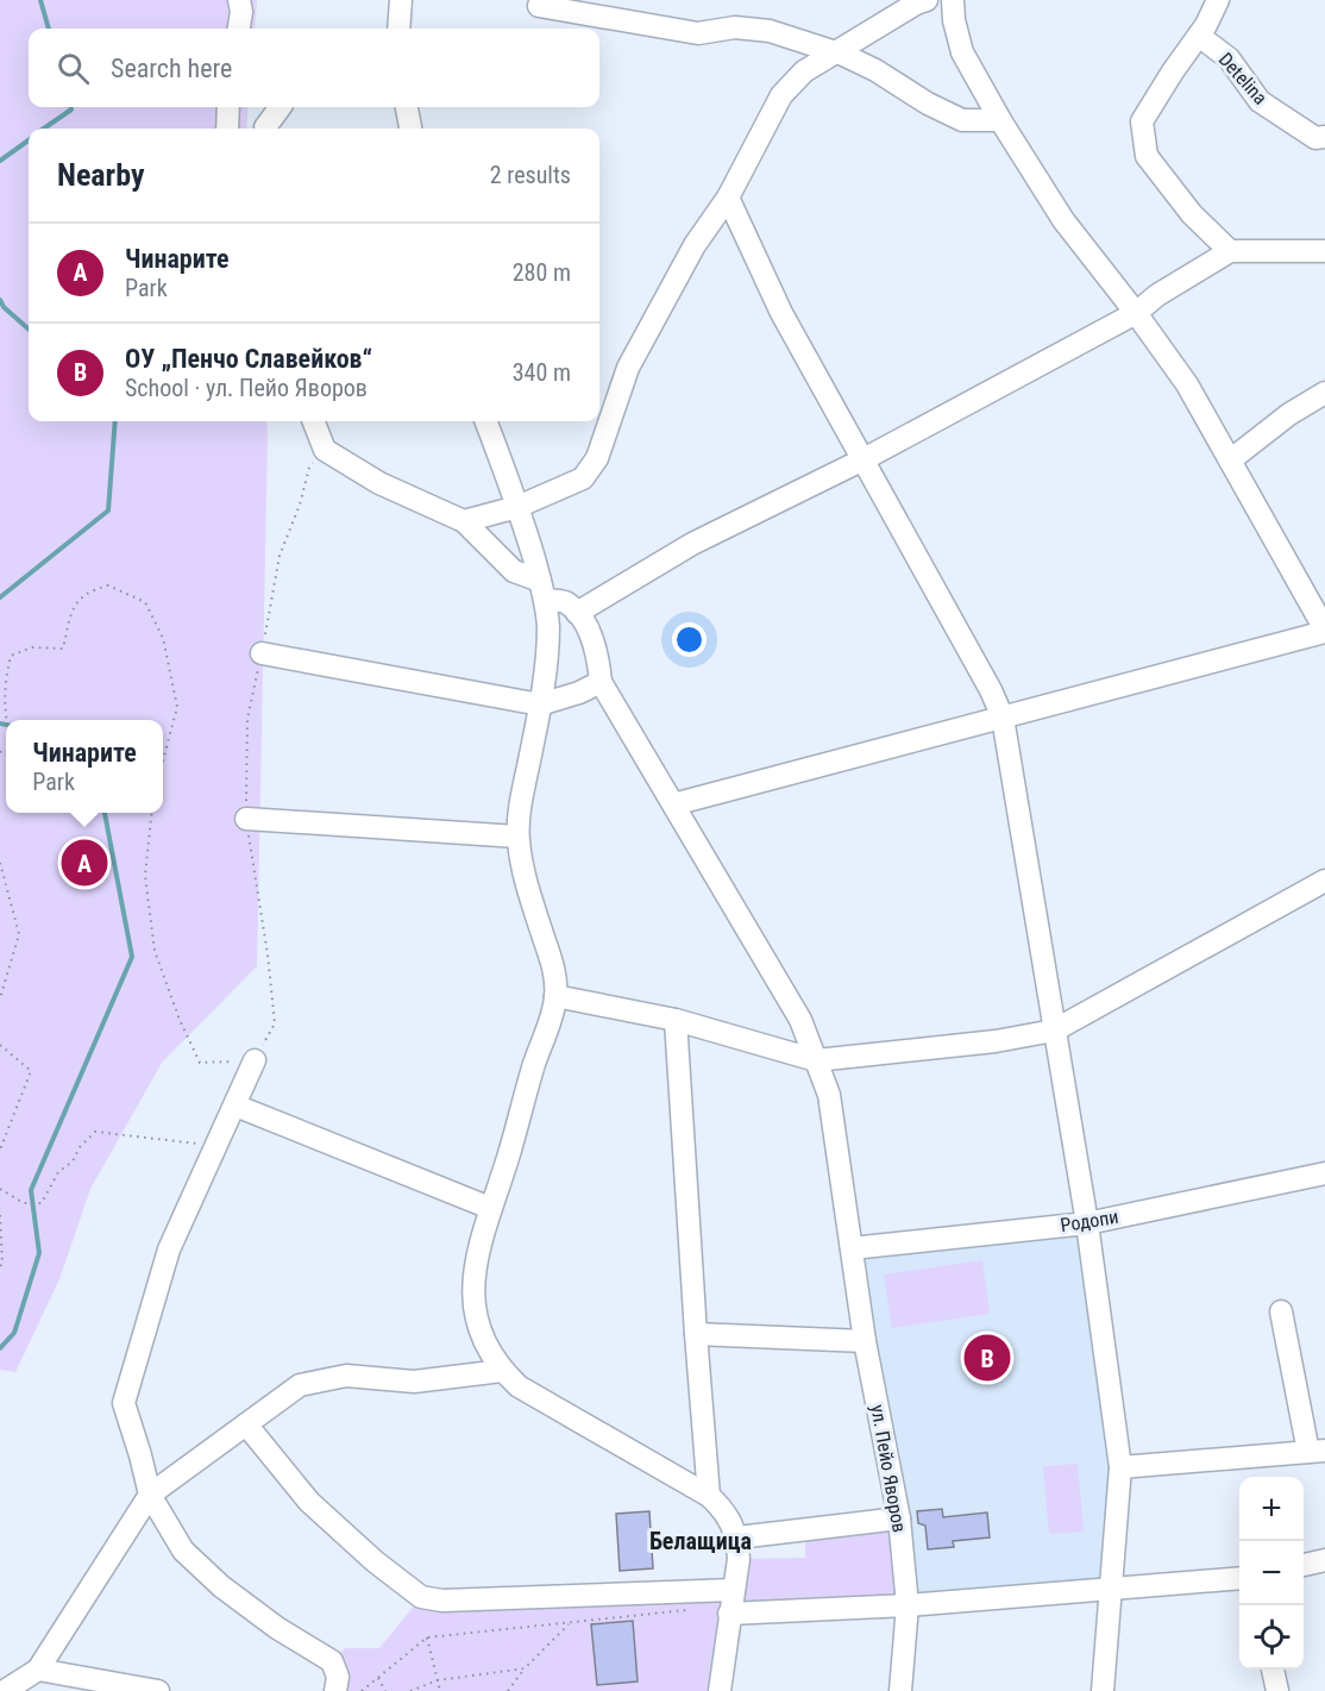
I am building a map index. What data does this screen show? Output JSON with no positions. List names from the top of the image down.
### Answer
{
  "streets": {
    "street": ["Detelina", "Родопи", "ул. Пейо Яворов"]
  },
  "crossings": [
    ["Родопи", "ул. Пейо Яворов"]
  ],
  "districts": ["Белащица"],
  "page": {
    "search": "Search here",
    "heading": ["Nearby", "2 results"],
    "list": [
      {
        "mark": "A",
        "name": "Чинарите",
        "note": "Park",
        "value": "280 m"
      },
      {
        "mark": "B",
        "name": "ОУ „Пенчо Славейков“",
        "note": "School · ул. Пейо Яворов",
        "value": "340 m"
      }
    ],
    "popup": ["Чинарите", "Park"],
    "pins": ["A", "B"],
    "map_buttons": ["+", "−"]
  }
}
